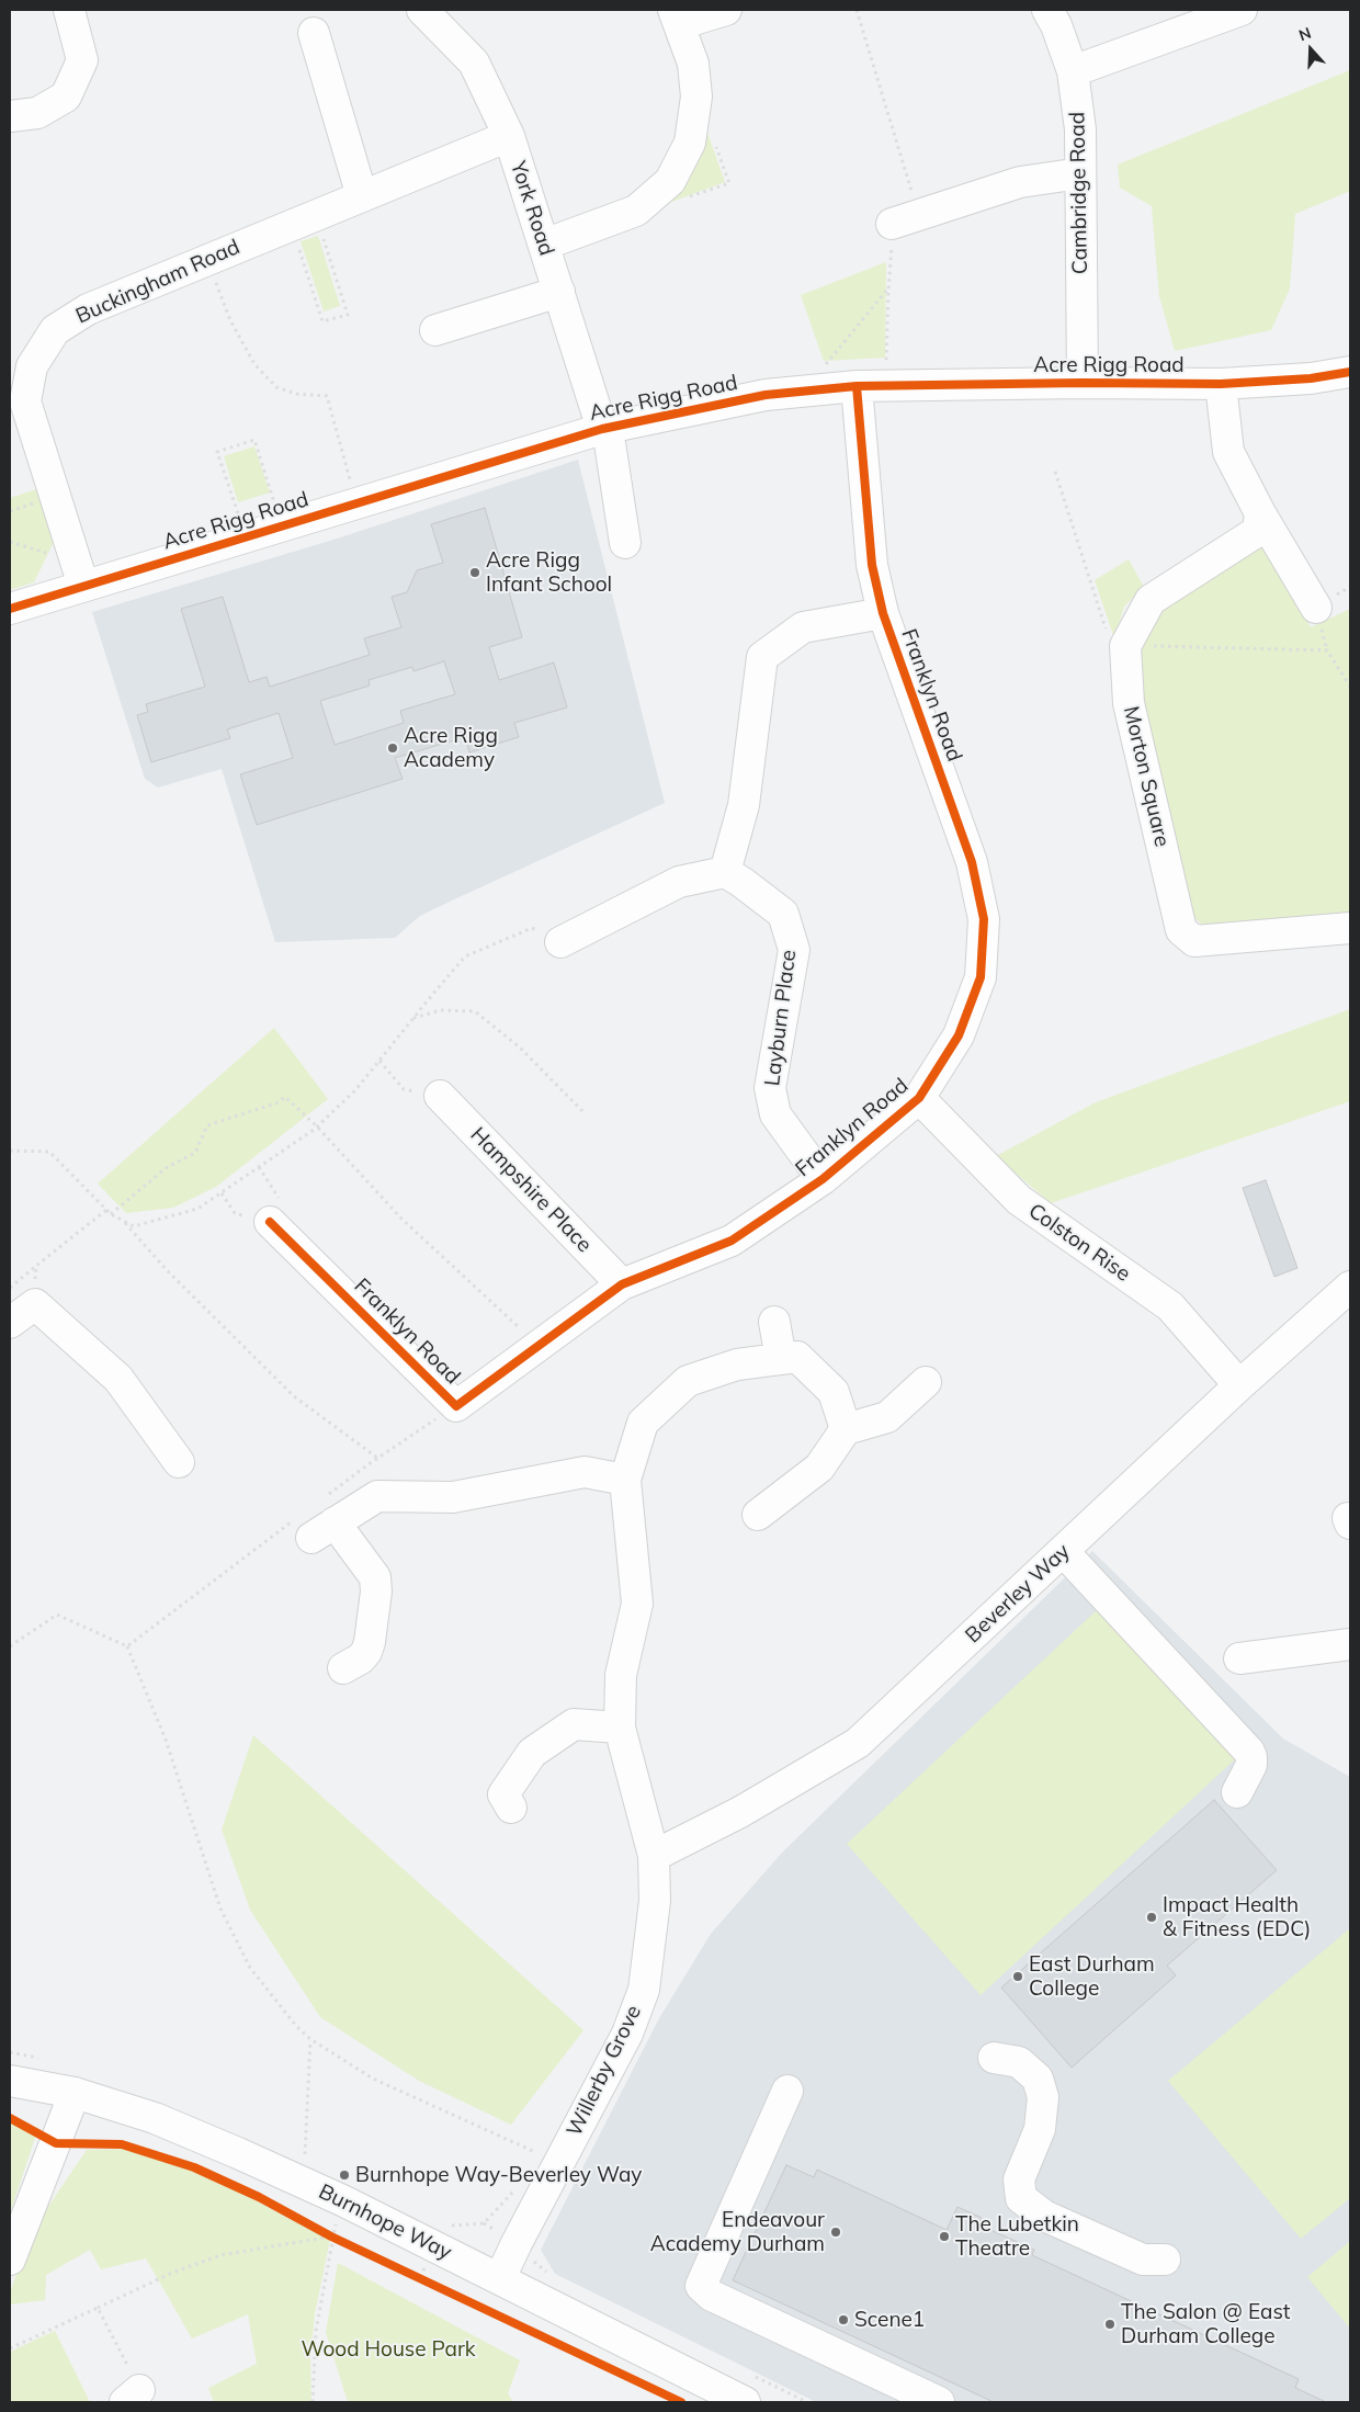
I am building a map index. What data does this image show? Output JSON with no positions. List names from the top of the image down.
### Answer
{
  "streets": {
    "street": [
      "Cambridge Road",
      "York Road",
      "Buckingham Road",
      "Acre Rigg Road",
      "Franklyn Road",
      "Morton Square",
      "Layburn Place",
      "Hampshire Place",
      "Colston Rise",
      "Beverley Way",
      "Willerby Grove",
      "Burnhope Way"
    ]
  },
  "crossings": [
    ["Cambridge Road", "Acre Rigg Road"],
    ["York Road", "Buckingham Road"],
    ["York Road", "Acre Rigg Road"],
    ["Buckingham Road", "Acre Rigg Road"],
    ["Acre Rigg Road", "Franklyn Road"],
    ["Franklyn Road", "Layburn Place"],
    ["Franklyn Road", "Hampshire Place"],
    ["Franklyn Road", "Colston Rise"],
    ["Colston Rise", "Beverley Way"],
    ["Beverley Way", "Willerby Grove"],
    ["Willerby Grove", "Burnhope Way"]
  ],
  "parks": ["Wood House Park"],
  "places": [
    "Acre Rigg Infant School",
    "Acre Rigg Academy",
    "Impact Health & Fitness (EDC)",
    "East Durham College",
    "Burnhope Way-Beverley Way",
    "Endeavour Academy Durham",
    "The Lubetkin Theatre",
    "Scene1",
    "The Salon @ East Durham College"
  ],
  "north": "top"
}
